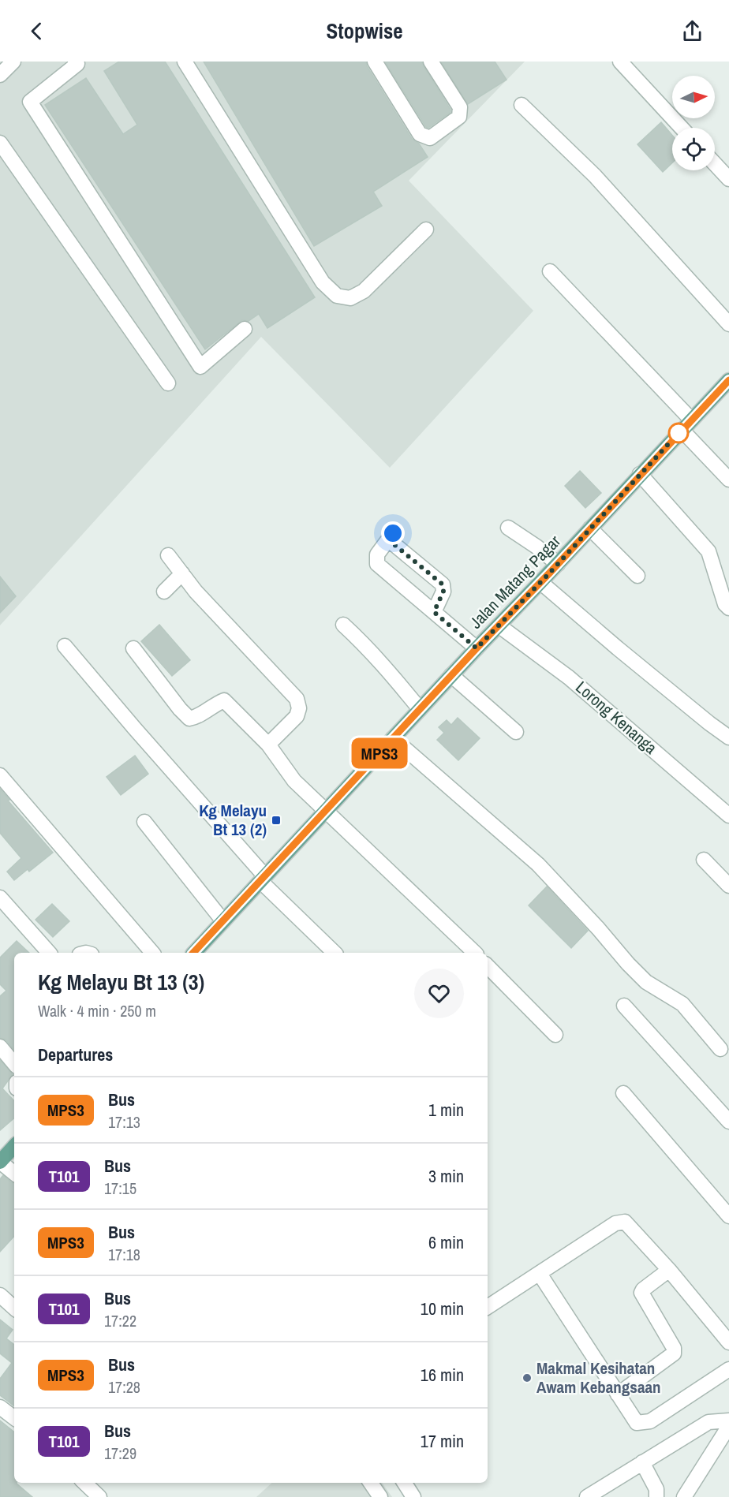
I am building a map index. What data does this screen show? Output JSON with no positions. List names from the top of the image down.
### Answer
{
  "streets": {
    "main road": ["Jalan Matang Pagar"],
    "street": ["Lorong Kenanga"]
  },
  "crossings": [
    ["Jalan Matang Pagar", "Lorong Kenanga"]
  ],
  "places": {
    "transit": ["Kg Melayu Bt 13 (2)"],
    "other": ["Makmal Kesihatan Awam Kebangsaan"]
  },
  "lines": ["bus line MPS3"],
  "north": "right",
  "page": {
    "header": "Stopwise",
    "on_map": "MPS3",
    "heading": [
      ["Kg Melayu Bt 13 (3)", "Walk · 4 min · 250 m"],
      "Departures"
    ],
    "list": [
      {
        "mark": "MPS3",
        "name": "Bus",
        "note": "17:13",
        "value": "1 min"
      },
      {
        "mark": "T101",
        "name": "Bus",
        "note": "17:15",
        "value": "3 min"
      },
      {
        "mark": "MPS3",
        "name": "Bus",
        "note": "17:18",
        "value": "6 min"
      },
      {
        "mark": "T101",
        "name": "Bus",
        "note": "17:22",
        "value": "10 min"
      },
      {
        "mark": "MPS3",
        "name": "Bus",
        "note": "17:28",
        "value": "16 min"
      },
      {
        "mark": "T101",
        "name": "Bus",
        "note": "17:29",
        "value": "17 min"
      }
    ]
  }
}
